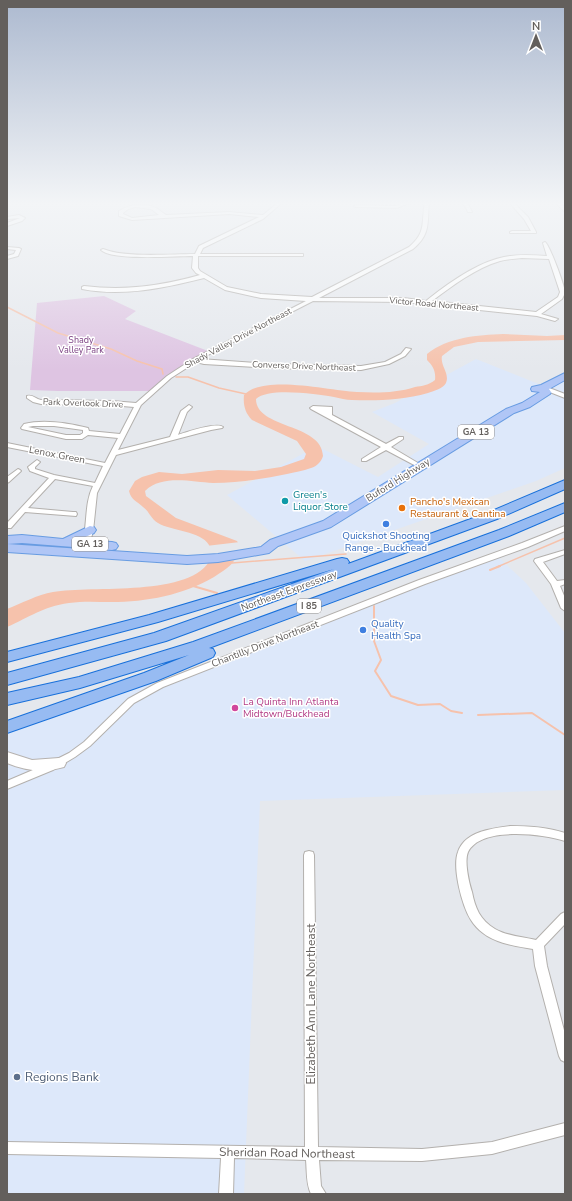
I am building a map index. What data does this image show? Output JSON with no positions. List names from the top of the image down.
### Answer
{
  "streets": {
    "highway": ["Northeast Expressway", "I 85"],
    "main road": ["GA 13", "Buford Highway"],
    "street": [
      "Victor Road Northeast",
      "Shady Valley Drive Northeast",
      "Converse Drive Northeast",
      "Park Overlook Drive",
      "Lenox Green",
      "Chantilly Drive Northeast",
      "Elizabeth Ann Lane Northeast",
      "Sheridan Road Northeast"
    ]
  },
  "crossings": [
    ["Victor Road Northeast", "Shady Valley Drive Northeast"],
    ["Shady Valley Drive Northeast", "Converse Drive Northeast"],
    ["Shady Valley Drive Northeast", "Park Overlook Drive"],
    ["Shady Valley Drive Northeast", "Lenox Green"],
    ["Shady Valley Drive Northeast", "Buford Highway"],
    ["Elizabeth Ann Lane Northeast", "Sheridan Road Northeast"]
  ],
  "parks": ["Shady Valley Park"],
  "places": [
    "Green's Liquor Store",
    "Pancho's Mexican Restaurant & Cantina",
    "Quickshot Shooting Range - Buckhead",
    "Quality Health Spa",
    "La Quinta Inn Atlanta Midtown/Buckhead",
    "Regions Bank"
  ],
  "north": "top"
}
